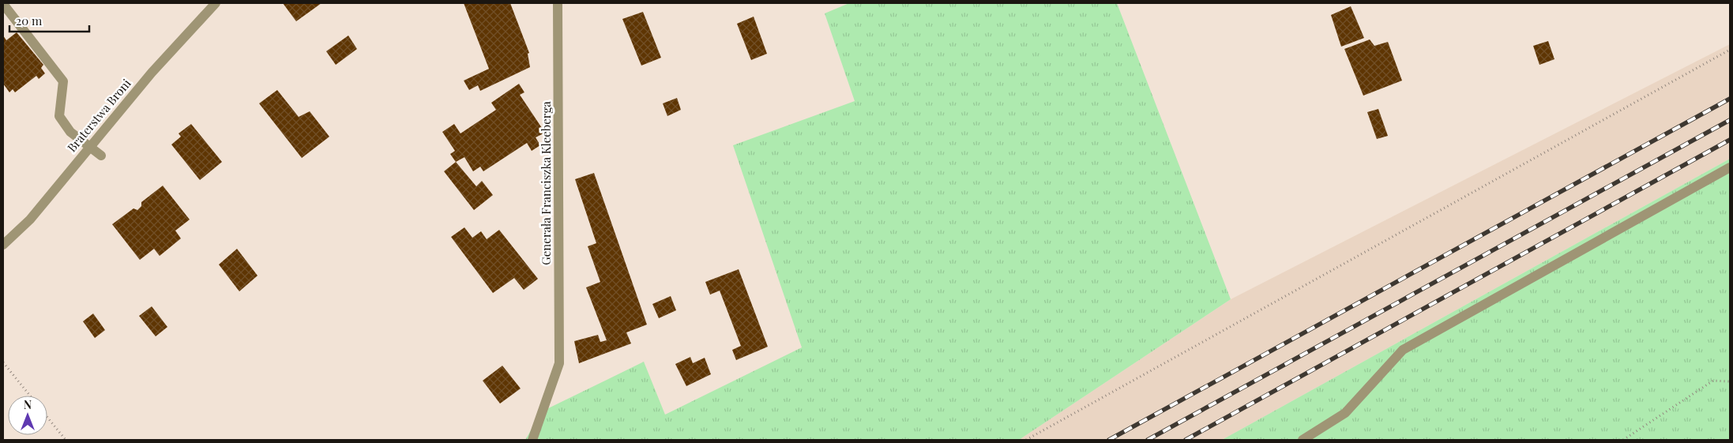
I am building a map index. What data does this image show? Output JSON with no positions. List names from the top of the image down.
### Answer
{
  "streets": {
    "street": ["Braterstwa Broni", "Generała Franciszka Kleeberga"]
  },
  "scale_bar": "20 m",
  "north": "top"
}
